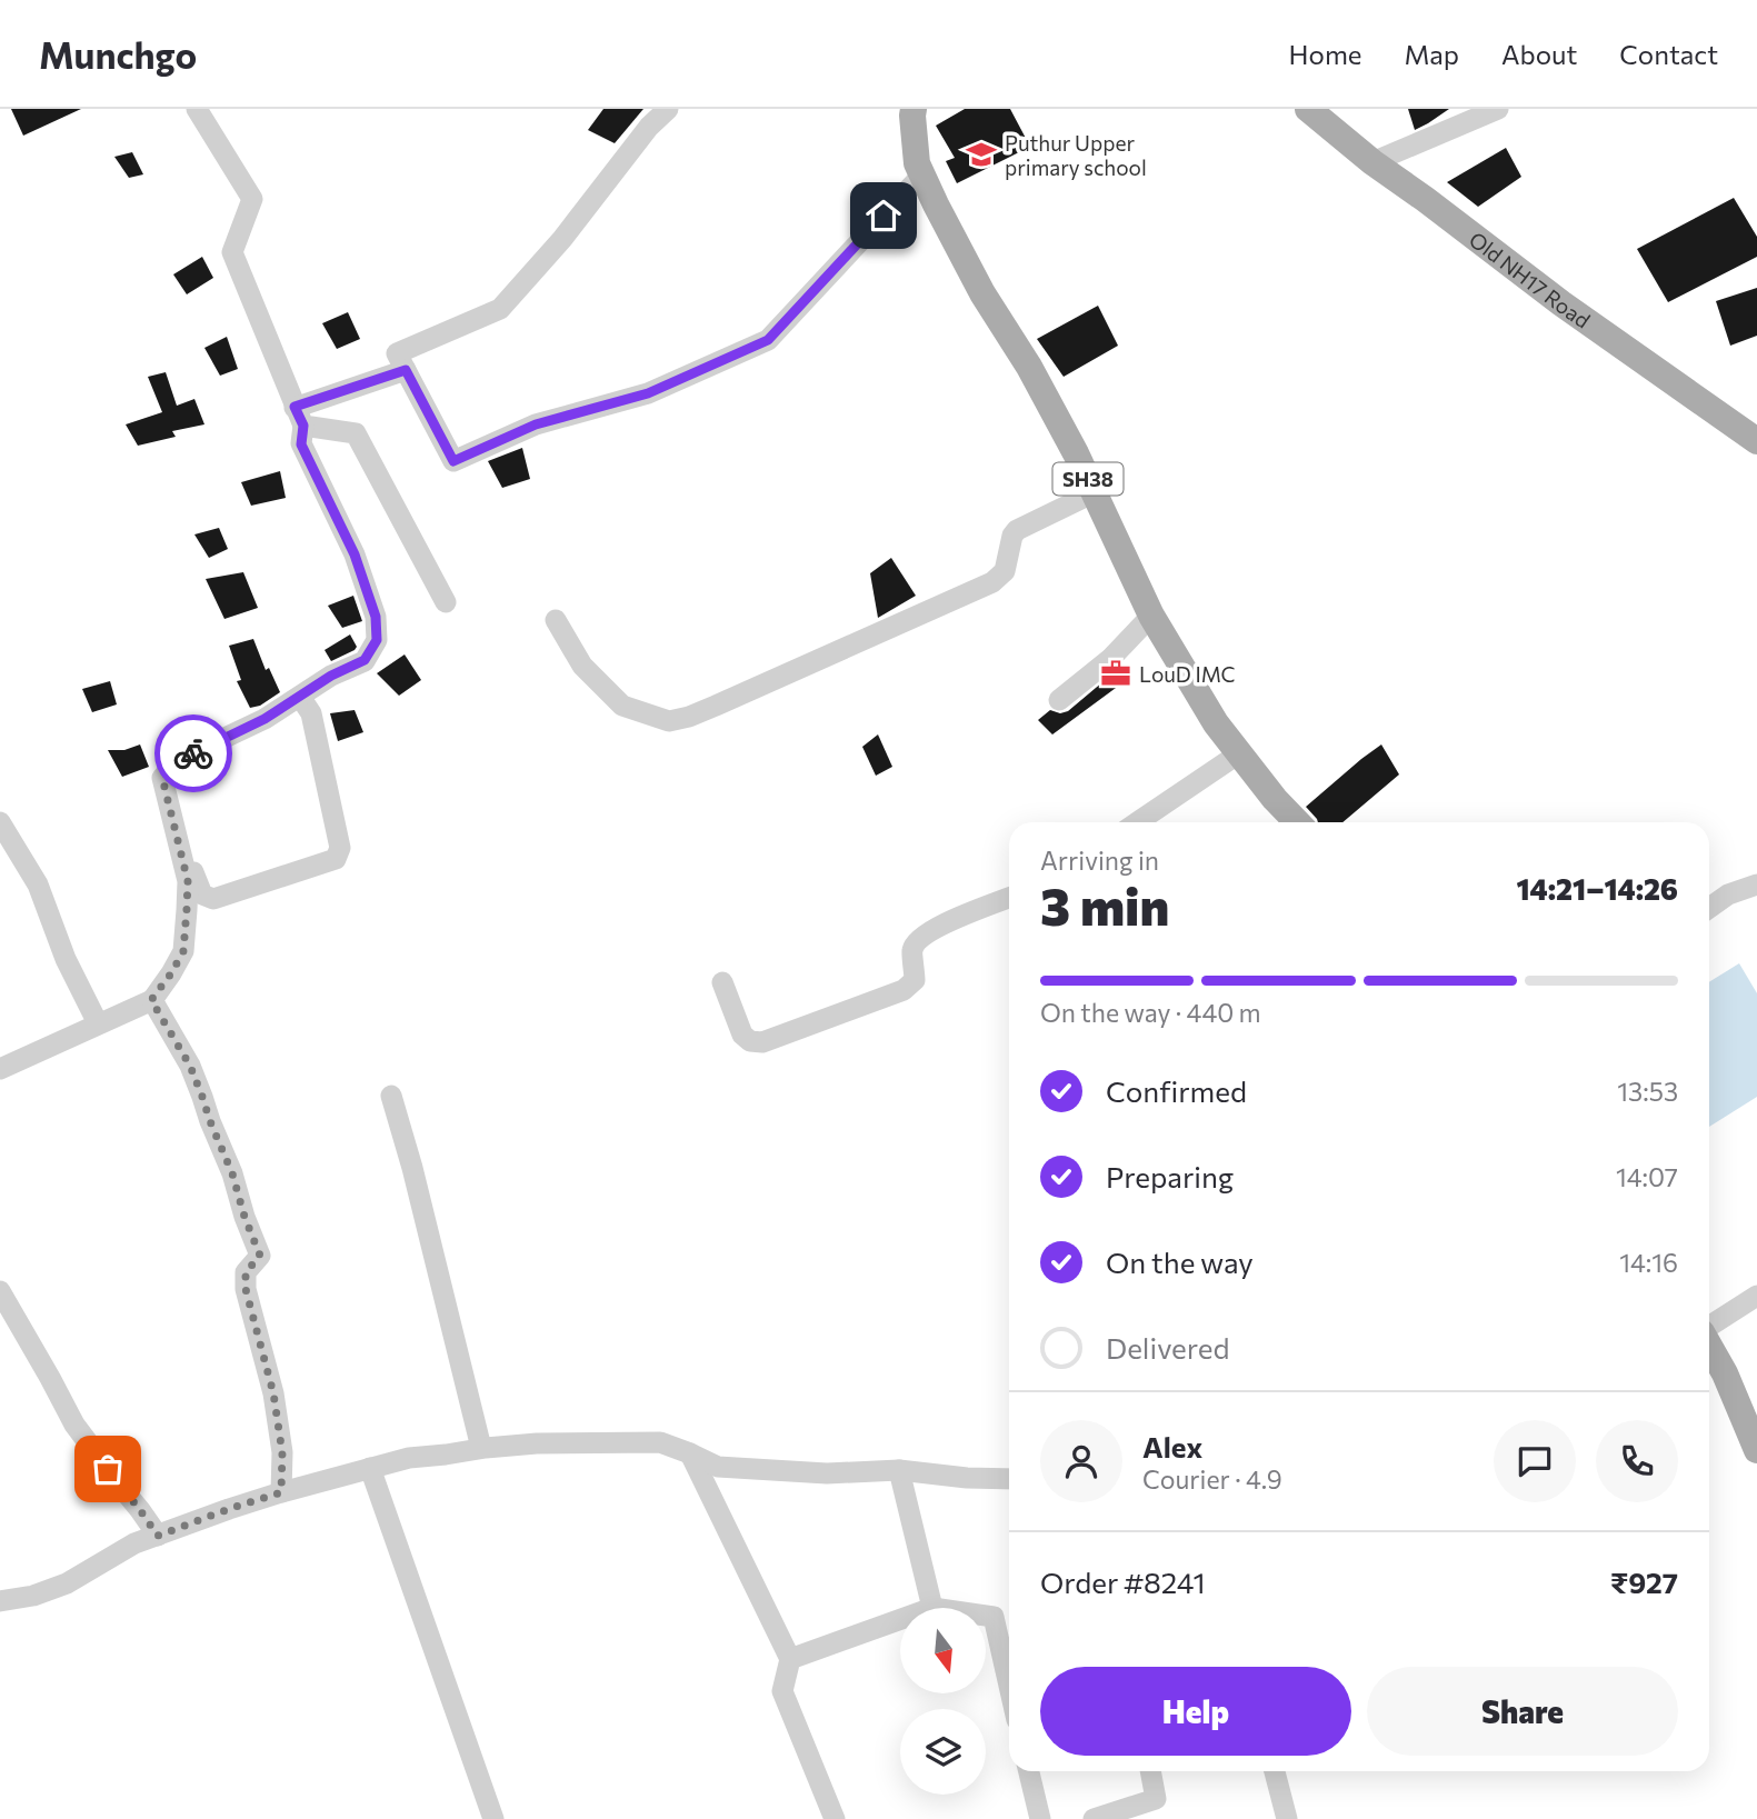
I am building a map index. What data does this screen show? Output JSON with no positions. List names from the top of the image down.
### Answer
{
  "streets": {
    "main road": ["Old NH17 Road", "SH38"]
  },
  "places": {
    "school or university": ["Puthur Upper primary school"],
    "office": ["LouD IMC"]
  },
  "north": "bottom",
  "page": {
    "header": "Munchgo",
    "nav": [
      "Home",
      "Map",
      "About",
      "Contact"
    ],
    "heading": ["3 min", "Arriving in", "14:21–14:26"],
    "panel": [
      "Alex",
      "Courier · 4.9",
      "Order #8241",
      "₹927"
    ],
    "bar": "On the way · 440 m",
    "list": [
      ["Confirmed", "13:53"],
      ["Preparing", "14:07"],
      ["On the way", "14:16"],
      "Delivered"
    ],
    "buttons": ["Help", "Share"]
  }
}
